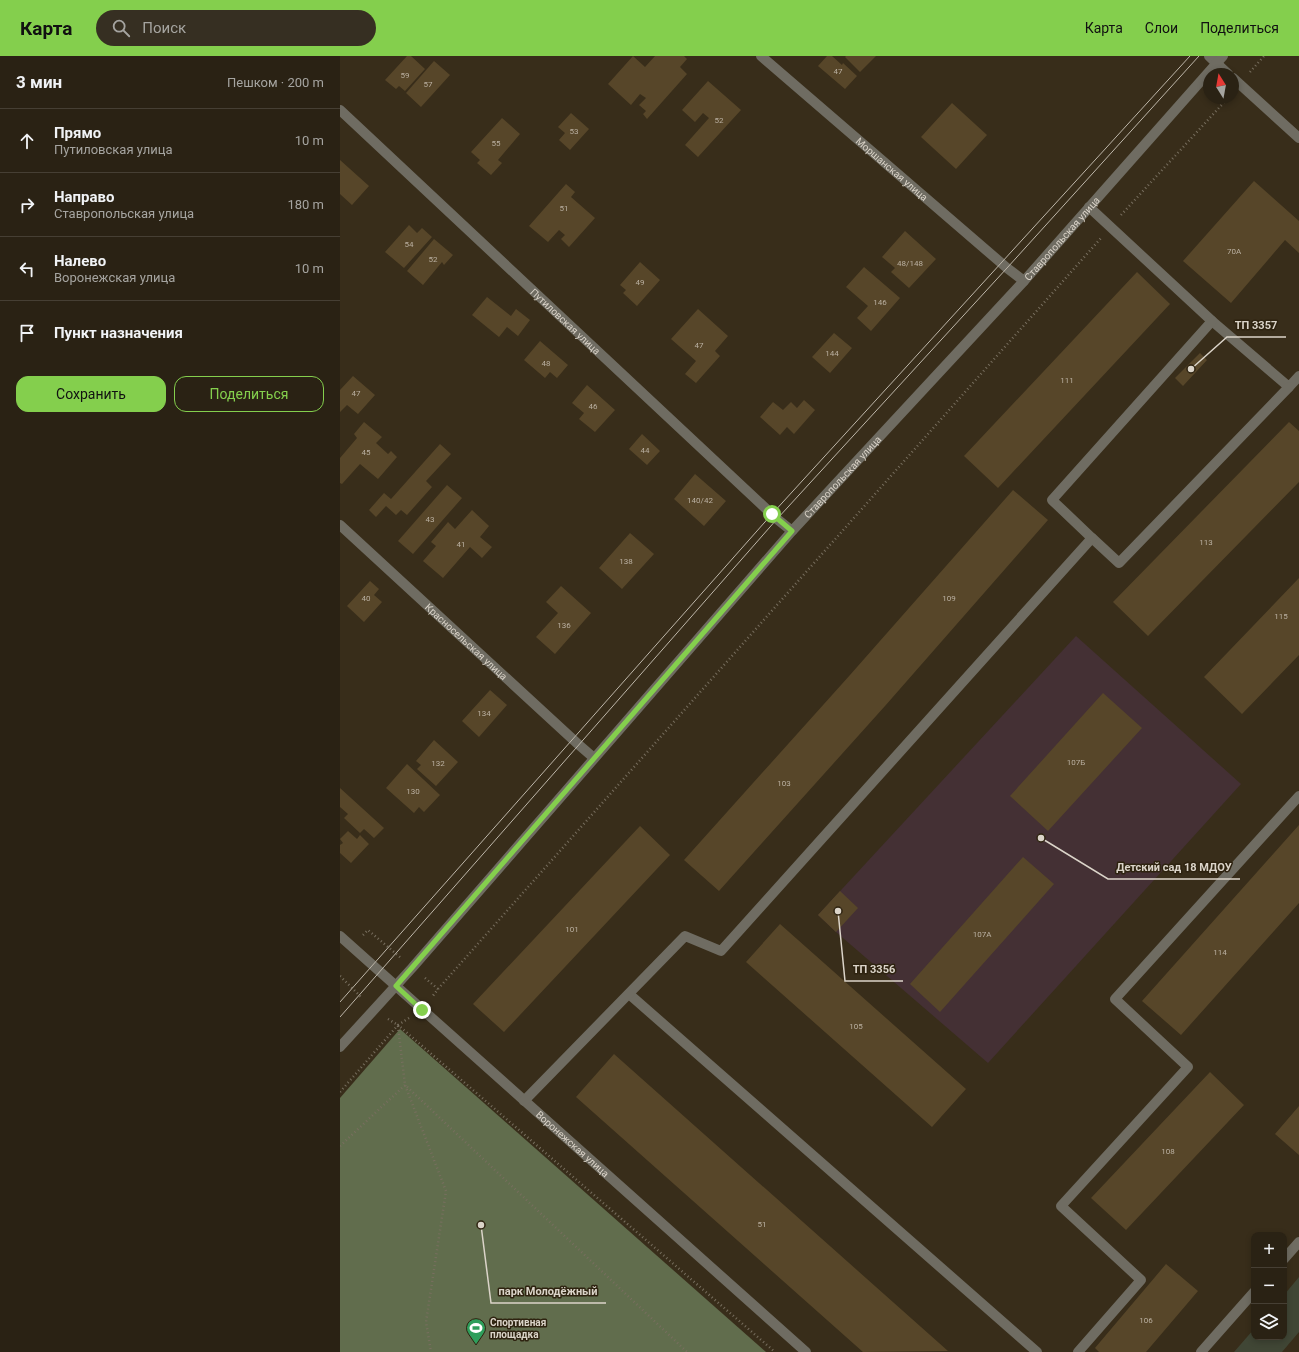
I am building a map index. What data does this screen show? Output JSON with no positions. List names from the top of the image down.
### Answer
{
  "streets": {
    "street": [
      "Моршанская улица",
      "Ставропольская улица",
      "Путиловская улица",
      "Красносельская улица",
      "Воронежская улица"
    ]
  },
  "crossings": [
    ["Моршанская улица", "Ставропольская улица"],
    ["Ставропольская улица", "Путиловская улица"],
    ["Ставропольская улица", "Красносельская улица"],
    ["Ставропольская улица", "Воронежская улица"]
  ],
  "places": {
    "other": [
      "ТП 3357",
      "Детский сад 18 МДОУ",
      "ТП 3356",
      "парк Молодёжный"
    ],
    "sports": ["Спортивная площадка"]
  },
  "house_numbers": [
    "47",
    "59",
    "57",
    "52",
    "53",
    "55",
    "51",
    "54",
    "70А",
    "52",
    "48/148",
    "49",
    "146",
    "47",
    "144",
    "48",
    "111",
    "47",
    "46",
    "44",
    "45",
    "140/42",
    "43",
    "113",
    "41",
    "138",
    "40",
    "109",
    "115",
    "136",
    "134",
    "107Б",
    "132",
    "103",
    "130",
    "101",
    "107А",
    "114",
    "105",
    "108",
    "51",
    "106"
  ],
  "north": "top",
  "page": {
    "header": "Карта",
    "search": "Поиск",
    "nav": ["Карта", "Слои", "Поделиться"],
    "heading": ["3 мин", "Пешком · 200 m"],
    "list": [
      ["Прямо", "Путиловская улица", "10 m"],
      ["Направо", "Ставропольская улица", "180 m"],
      ["Налево", "Воронежская улица", "10 m"],
      "Пункт назначения"
    ],
    "buttons": ["Сохранить", "Поделиться"],
    "map_buttons": ["+", "−"]
  }
}
